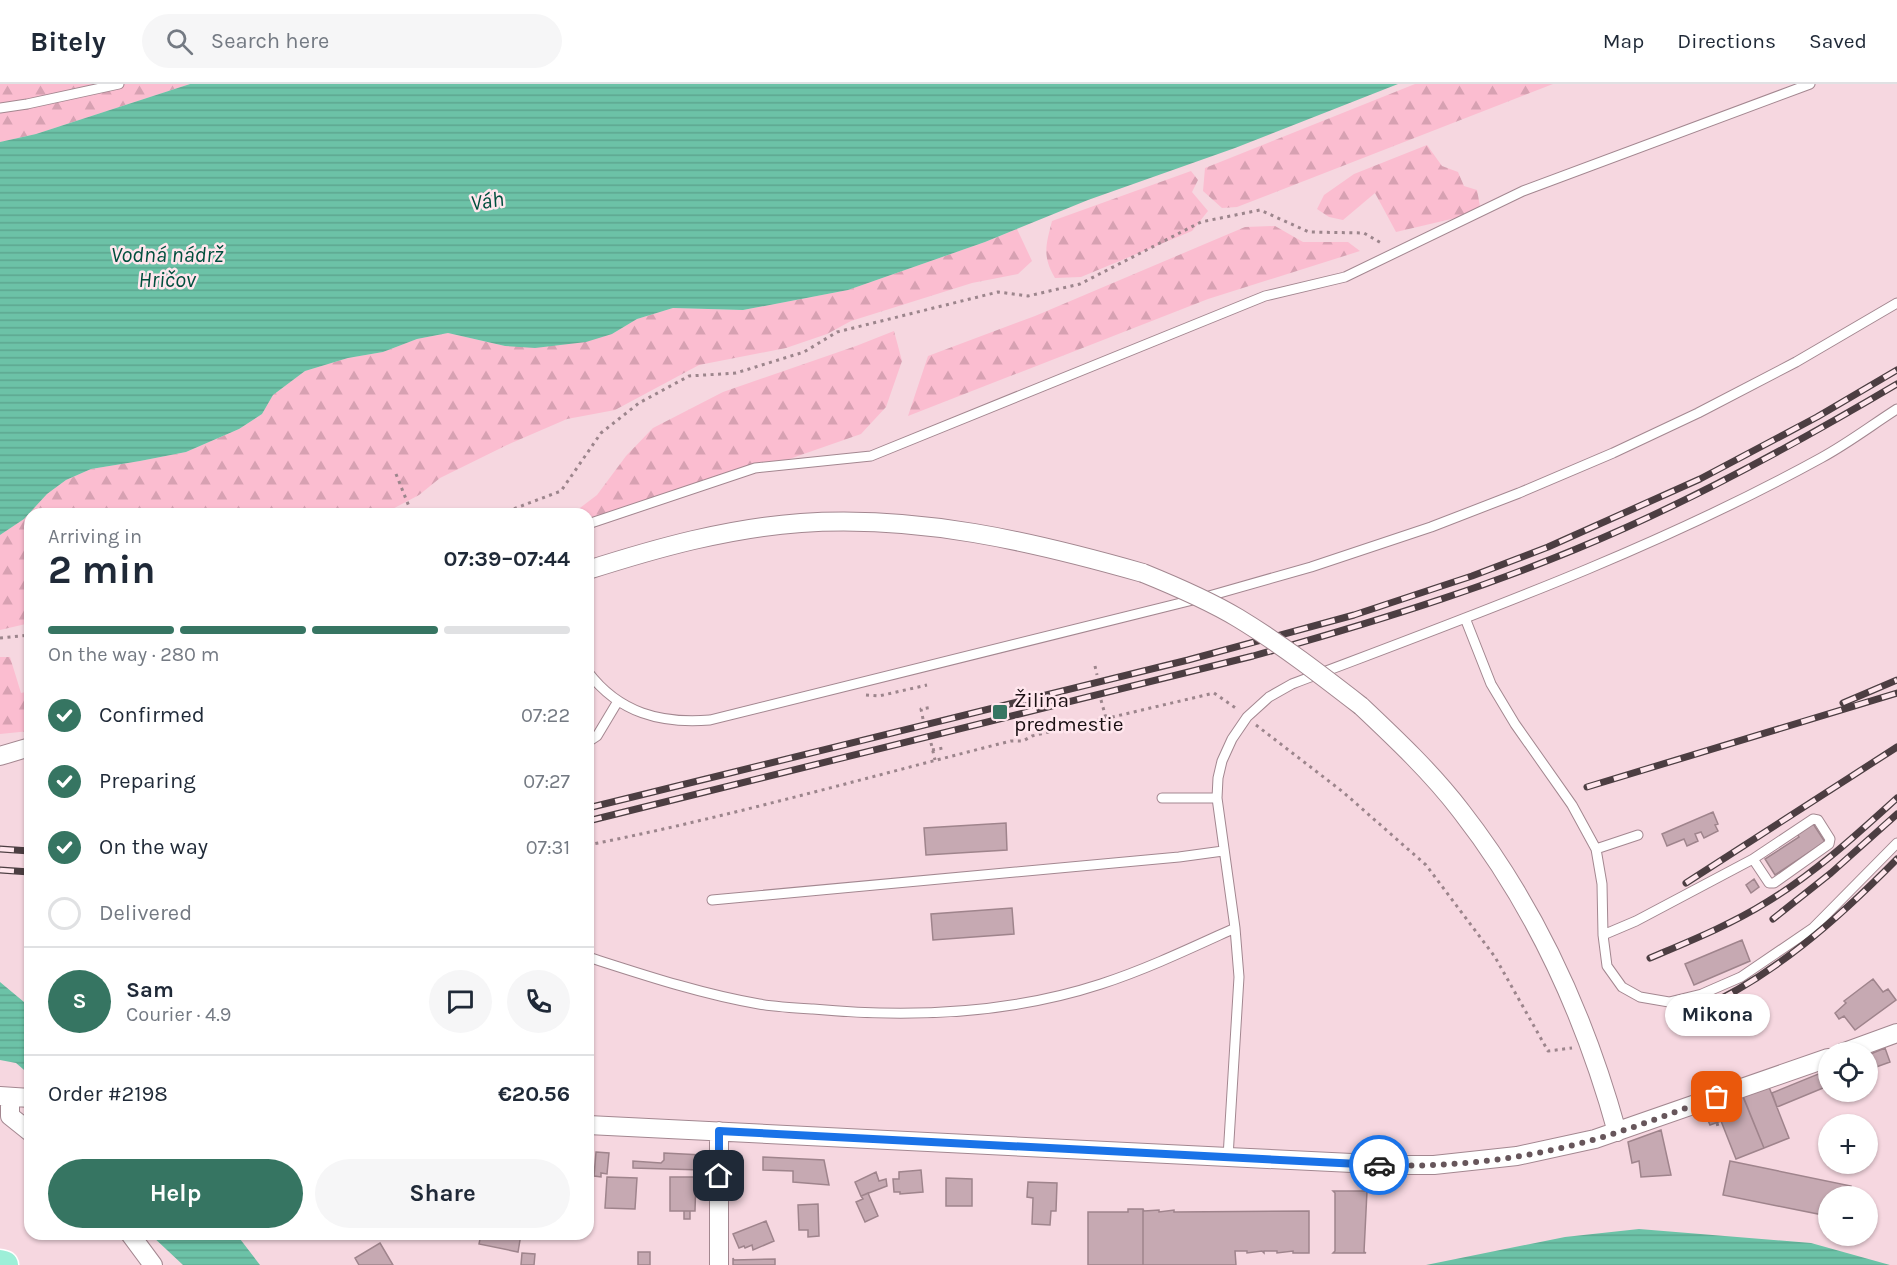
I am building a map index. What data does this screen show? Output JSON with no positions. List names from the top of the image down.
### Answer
{
  "water": ["Váh", "Vodná nádrž Hričov"],
  "places": {
    "transit": ["Žilina predmestie"],
    "other": ["Mikona"]
  },
  "page": {
    "header": "Bitely",
    "search": "Search here",
    "nav": ["Map", "Directions", "Saved"],
    "heading": ["2 min", "Arriving in", "07:39–07:44"],
    "panel": [
      "Sam",
      "Courier · 4.9",
      "Order #2198",
      "€20.56"
    ],
    "bar": "On the way · 280 m",
    "list": [
      ["Confirmed", "07:22"],
      ["Preparing", "07:27"],
      ["On the way", "07:31"],
      "Delivered"
    ],
    "round": "S",
    "bubble": "Mikona",
    "map_buttons": ["+", "−"],
    "buttons": ["Help", "Share"]
  }
}
